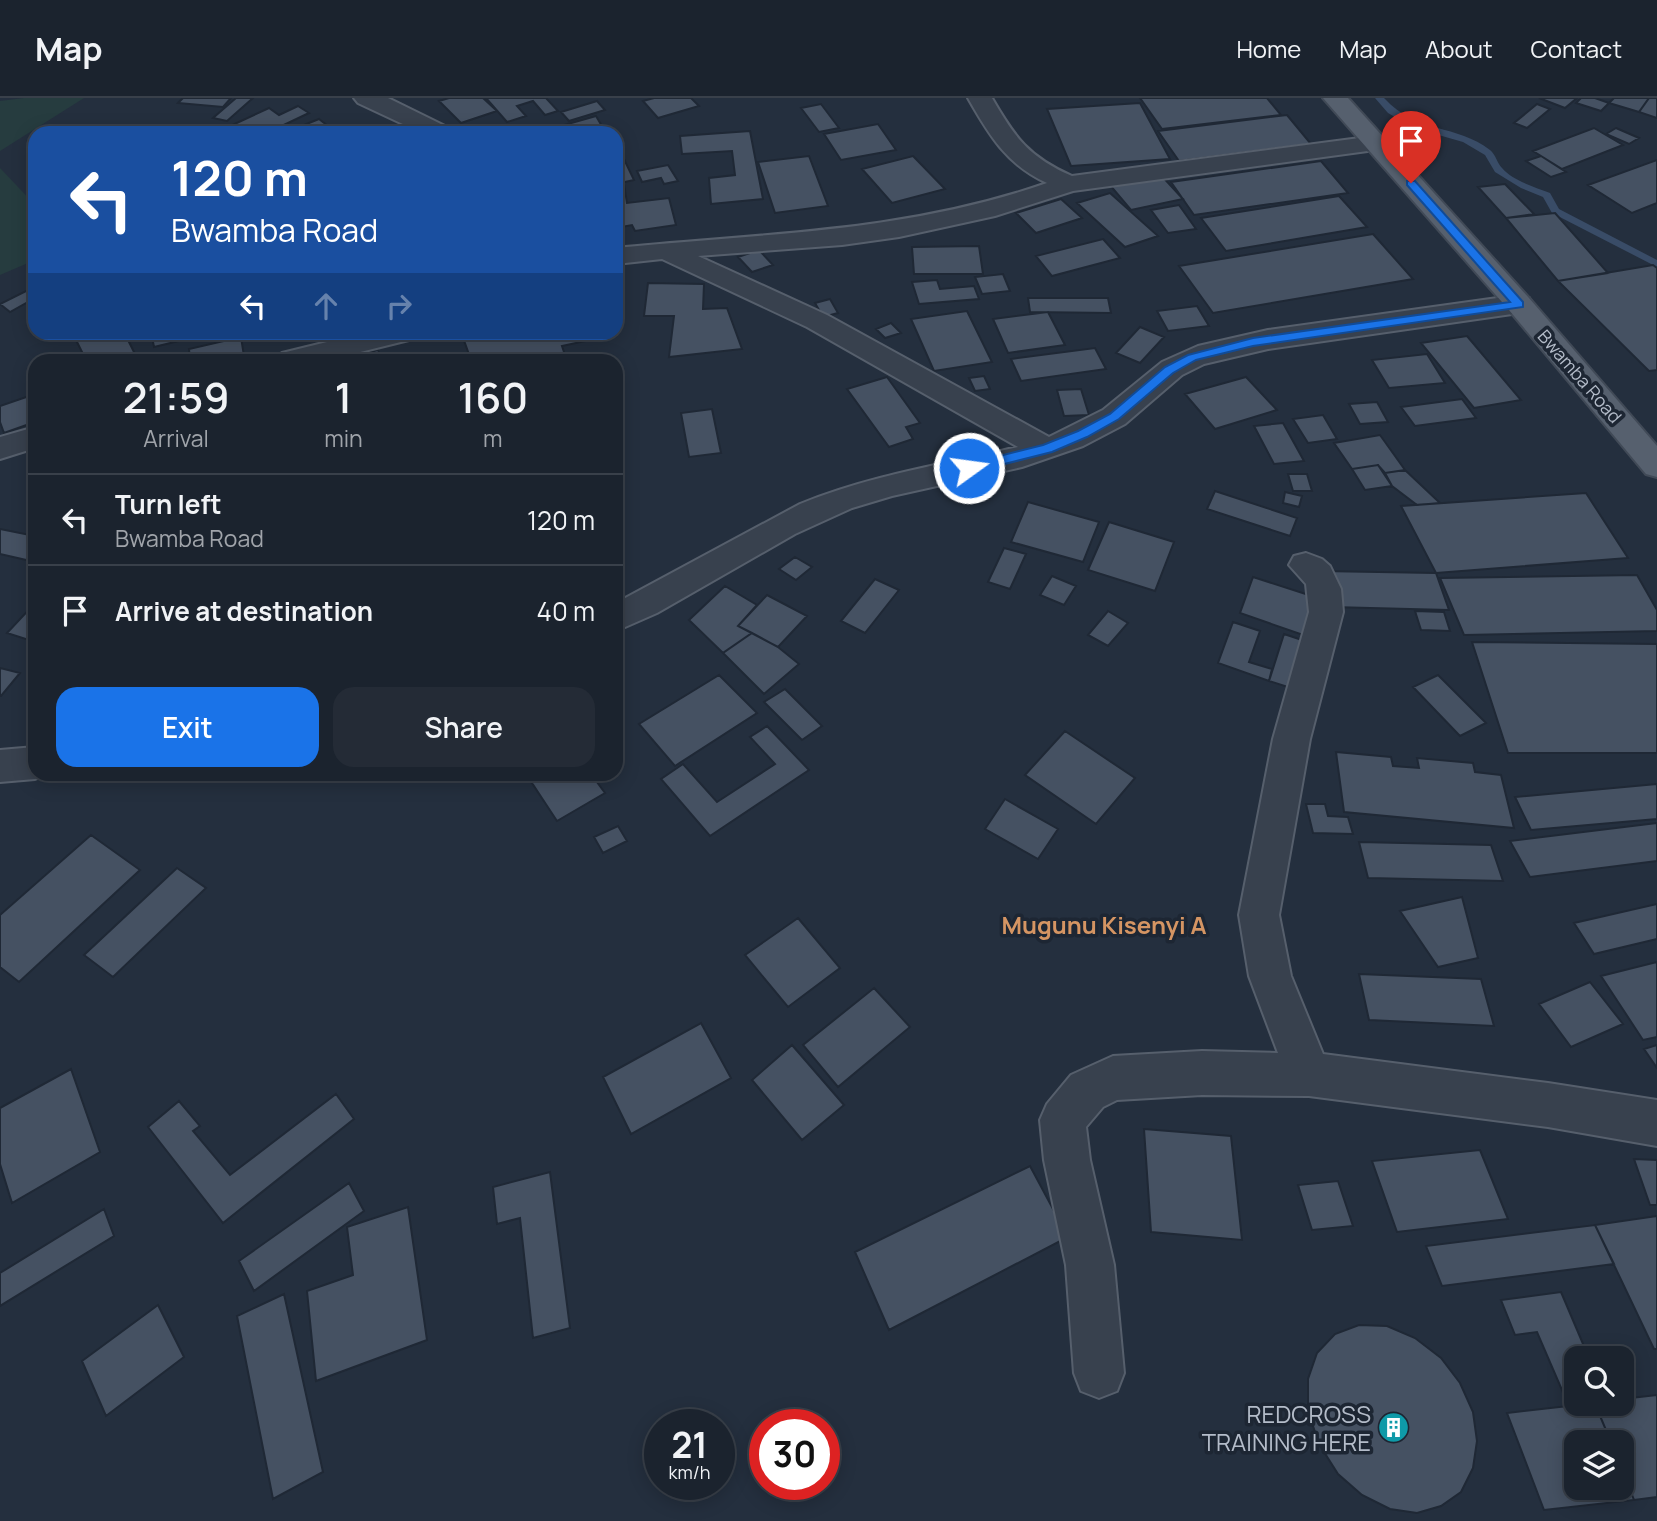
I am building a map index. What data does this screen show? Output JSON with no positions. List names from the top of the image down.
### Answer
{
  "streets": {
    "main road": ["Bwamba Road"]
  },
  "districts": ["Mugunu Kisenyi A"],
  "places": {
    "building": ["REDCROSS TRAINING HERE"]
  },
  "page": {
    "header": "Map",
    "nav": [
      "Home",
      "Map",
      "About",
      "Contact"
    ],
    "turn": ["120 m", "Bwamba Road"],
    "eta": [
      "21:59",
      "Arrival",
      "1",
      "min",
      "160",
      "m"
    ],
    "list": [
      {
        "name": "Turn left",
        "note": "Bwamba Road",
        "value": "120 m"
      },
      {
        "name": "Arrive at destination",
        "value": "40 m"
      }
    ],
    "buttons": ["Exit", "Share"],
    "speed": "21 km/h",
    "limit": "30"
  }
}
